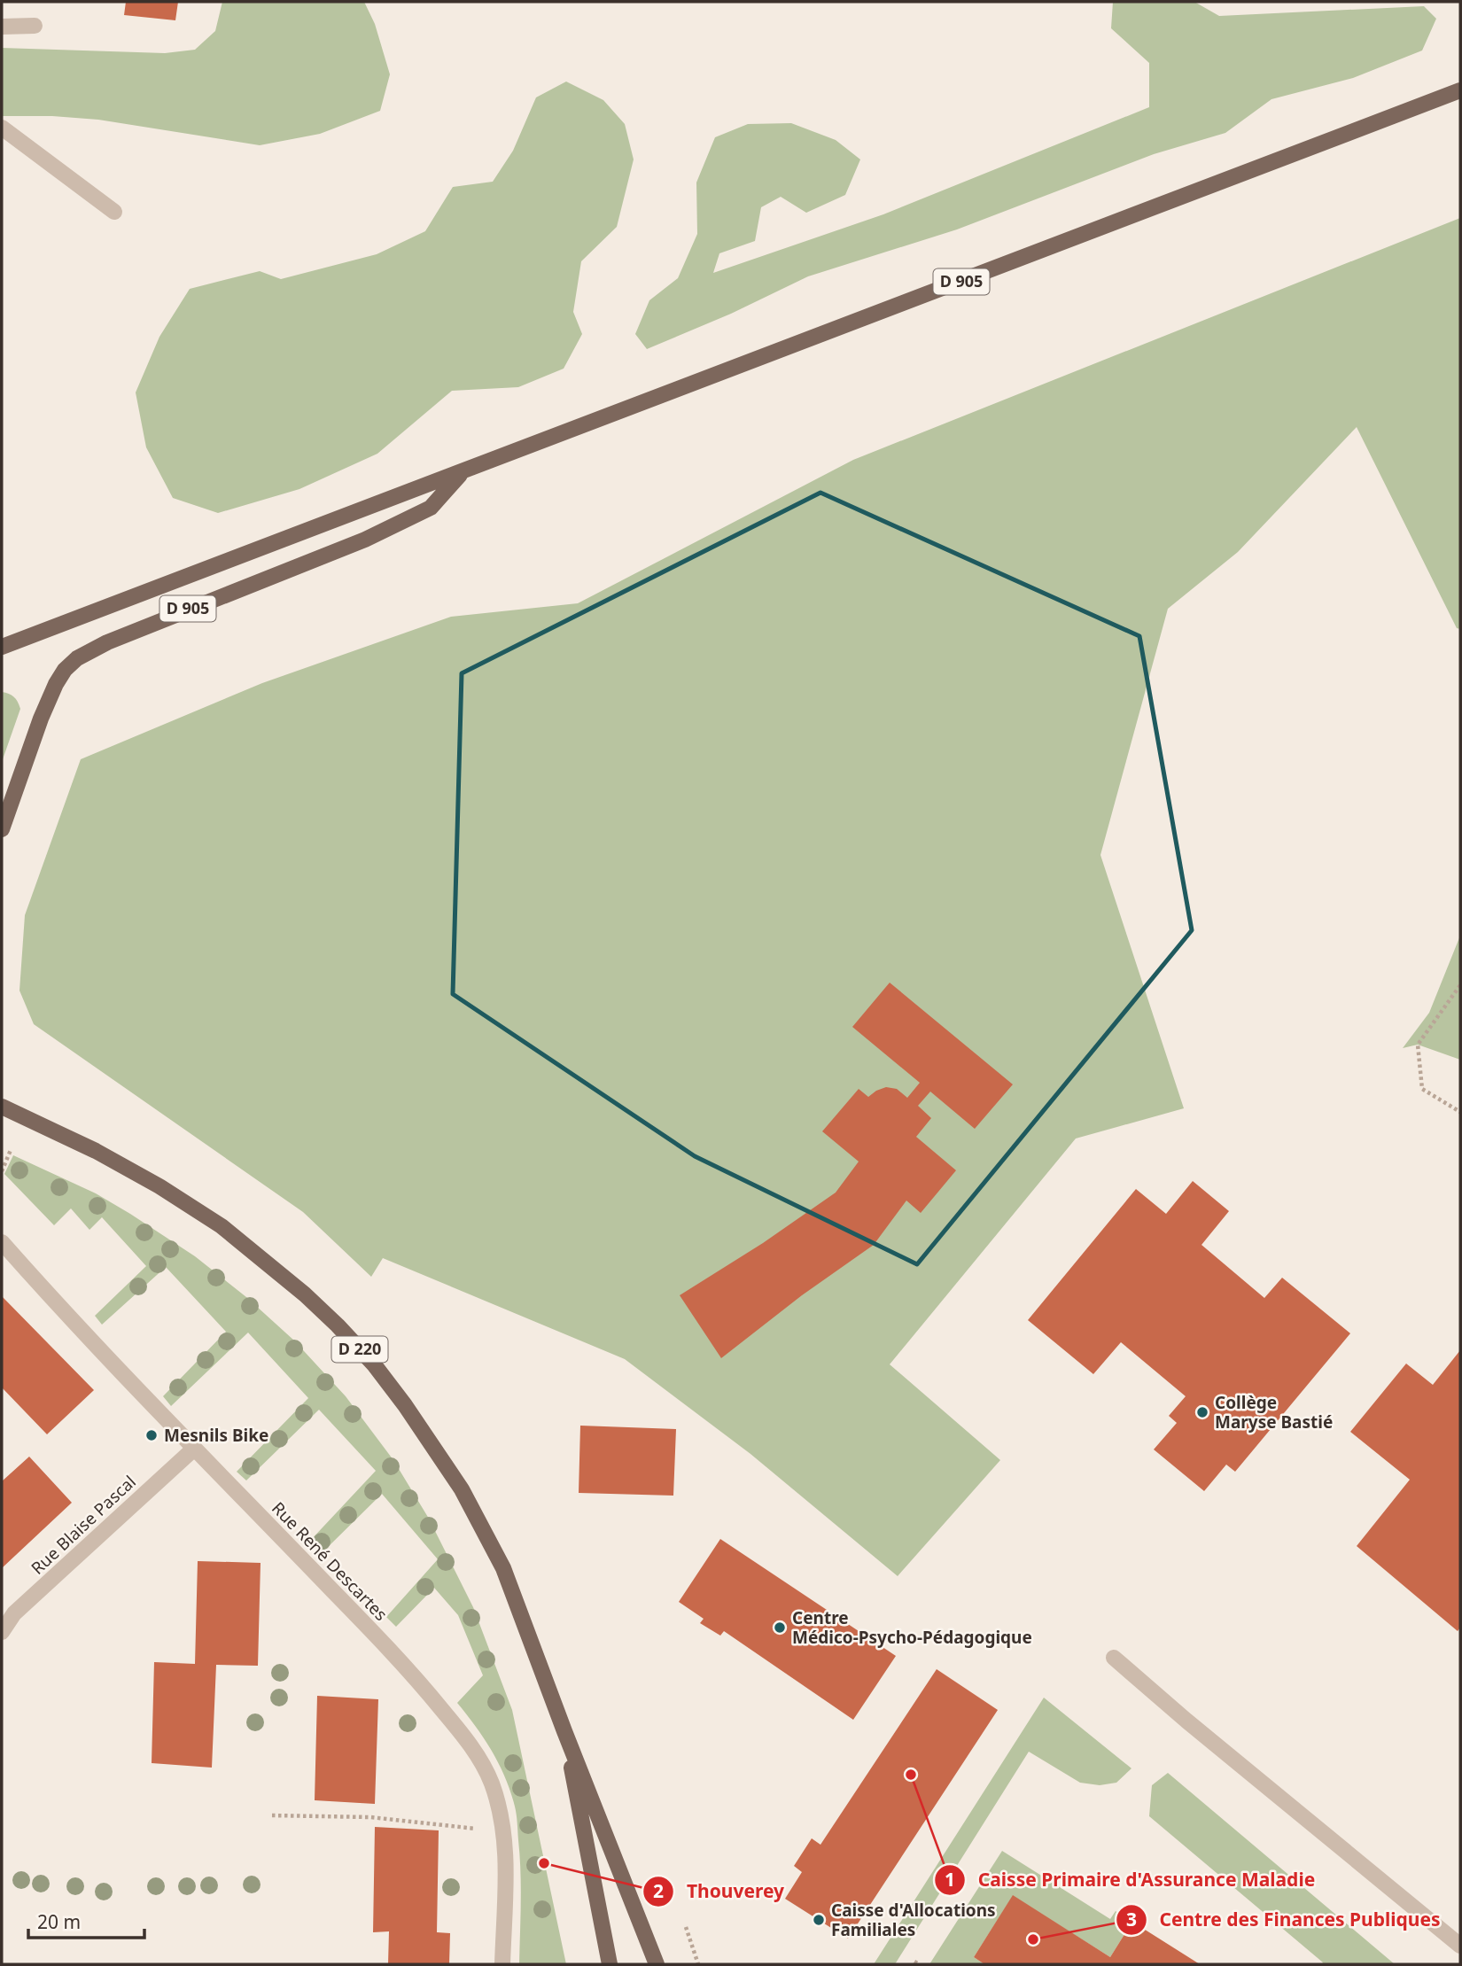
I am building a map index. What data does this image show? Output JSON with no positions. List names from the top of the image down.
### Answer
{
  "streets": {
    "main road": ["D 905", "D 220"],
    "street": ["Rue Blaise Pascal", "Rue René Descartes"]
  },
  "crossings": [
    ["Rue Blaise Pascal", "Rue René Descartes"]
  ],
  "places": [
    "Collège Maryse Bastié",
    "Mesnils Bike",
    "Centre Médico-Psycho-Pédagogique",
    "Caisse Primaire d'Assurance Maladie",
    "Thouverey",
    "Caisse d'Allocations Familiales",
    "Centre des Finances Publiques"
  ],
  "scale_bar": "20 m"
}
